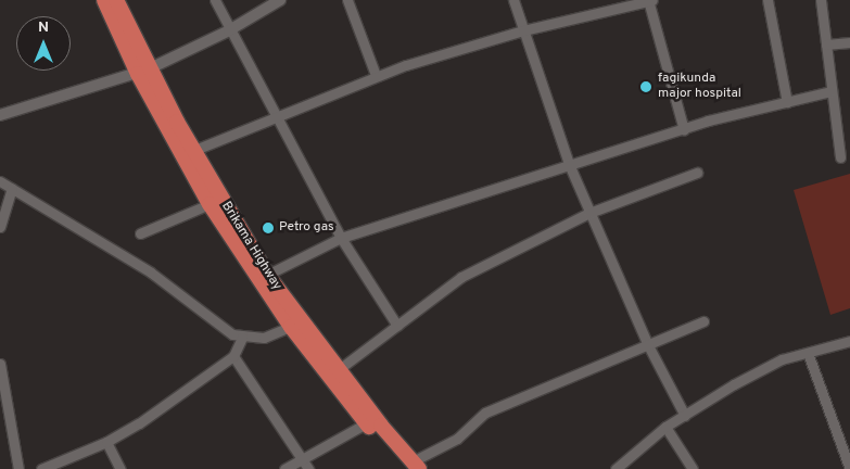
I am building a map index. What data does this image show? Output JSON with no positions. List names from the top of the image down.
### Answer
{
  "streets": {
    "highway": ["Brikama Highway"]
  },
  "places": ["fagikunda major hospital", "Petro gas"],
  "north": "top"
}
